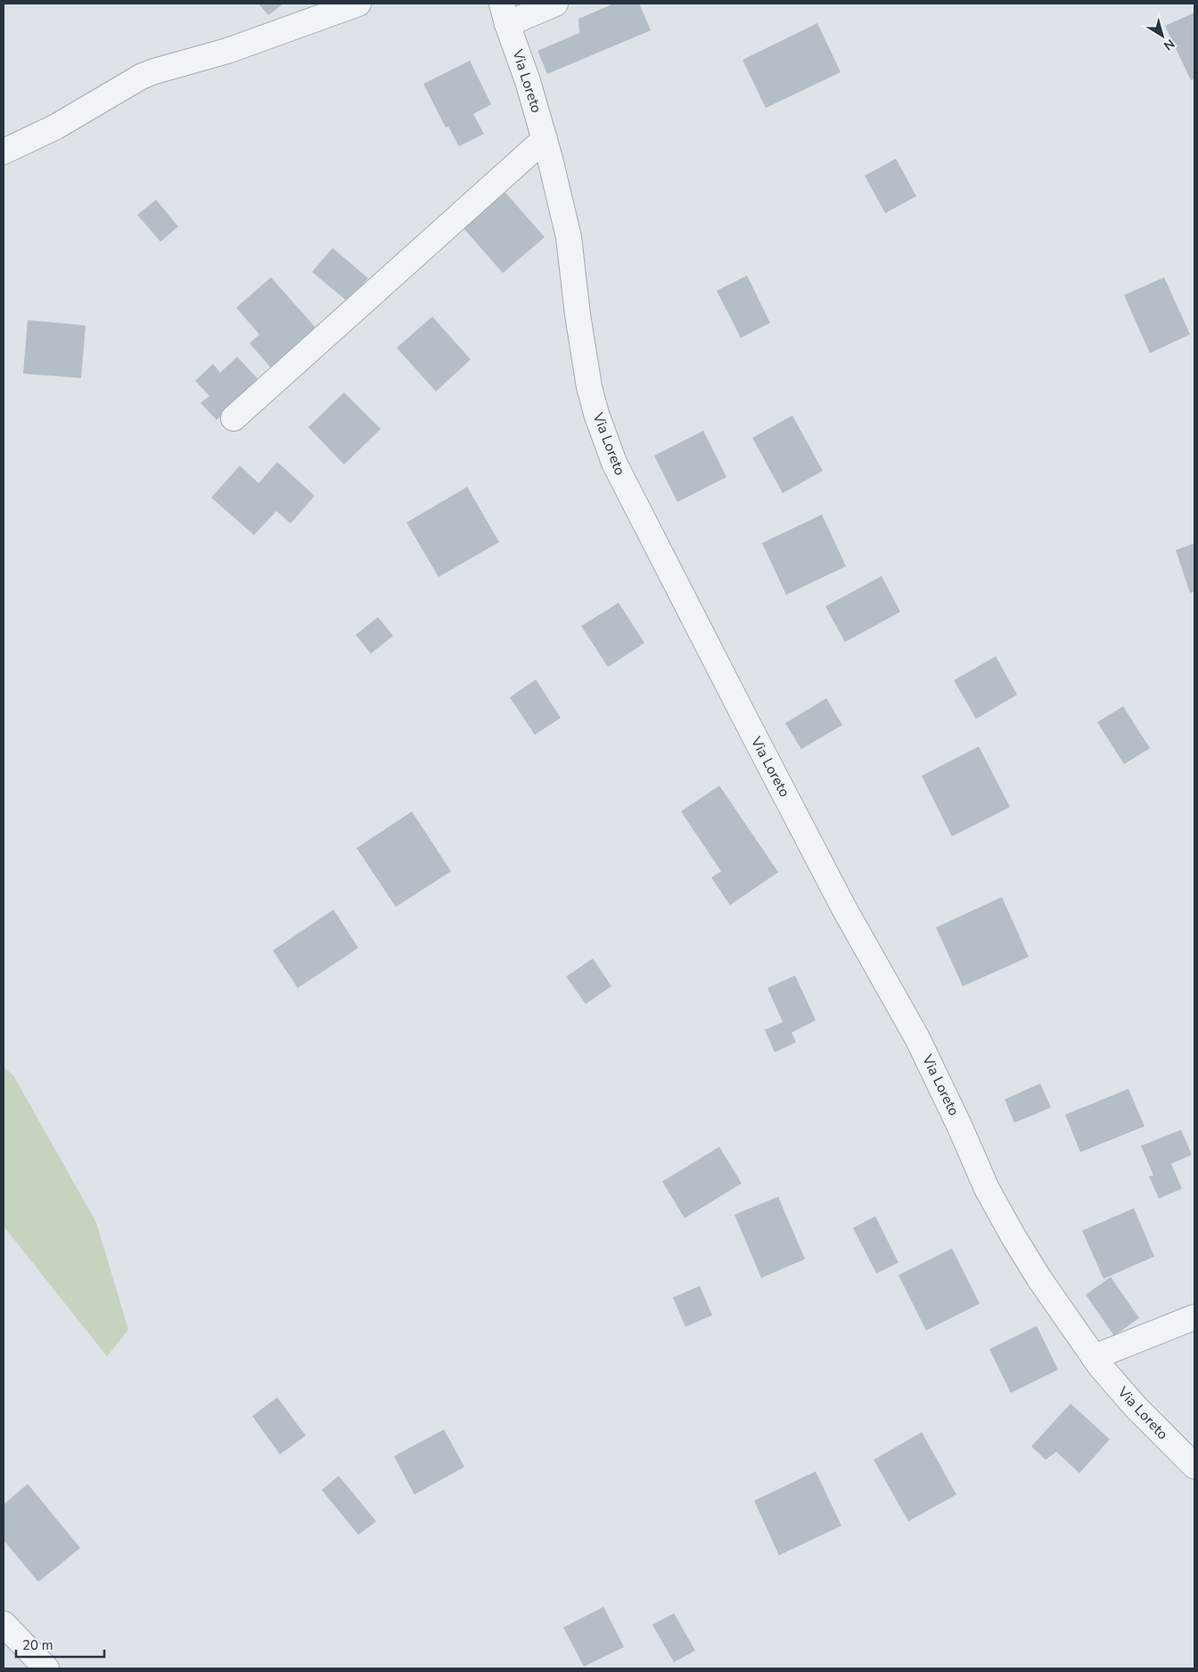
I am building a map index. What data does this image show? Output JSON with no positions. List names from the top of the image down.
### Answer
{
  "streets": {
    "street": ["Via Loreto"]
  },
  "scale_bar": "20 m",
  "north": "bottom right"
}
